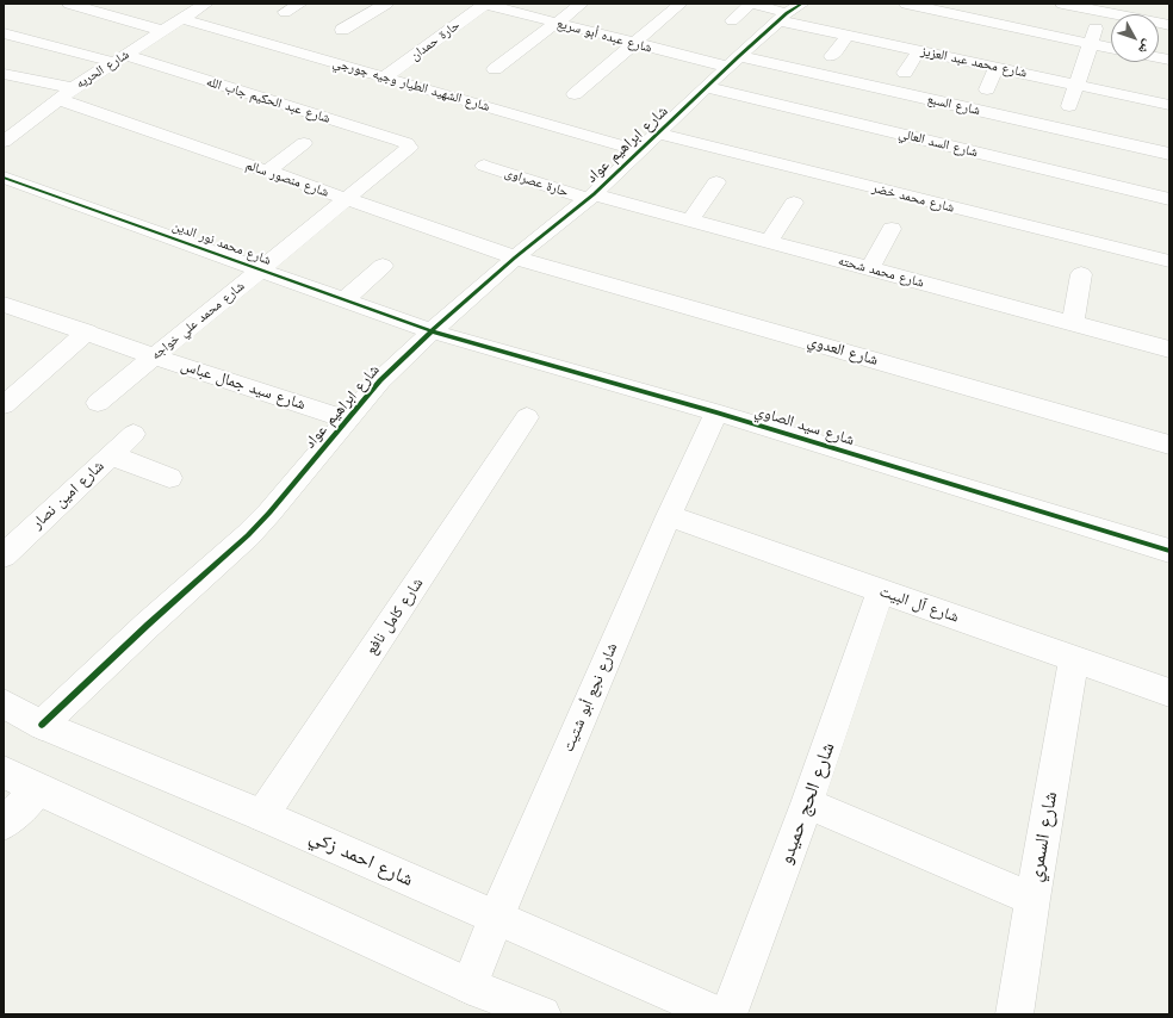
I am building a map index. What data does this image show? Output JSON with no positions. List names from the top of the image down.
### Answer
{
  "streets": {
    "street": [
      "شارع عبده أبو سريع",
      "حارة حمدان",
      "شارع محمد عبد العزيز",
      "شارع الحريه",
      "شارع الشهيد الطيار وجيه جورجي",
      "شارع عبد الحكيم جاب الله",
      "شارع السبع",
      "شارع السد العالي",
      "شارع ابراهيم عواد",
      "شارع منصور سالم",
      "حارة عصراوى",
      "شارع محمد خضر",
      "شارع محمد نور الدين",
      "شارع محمد شحته",
      "شارع محمد علي خواجه",
      "شارع العدوي",
      "شارع سيد جمال عباس",
      "شارع سيد الصاوي",
      "شارع امين نصار",
      "شارع آل البيت",
      "شارع كامل نافع",
      "شارع نجع أبو شتيت",
      "شارع الحج حميدو",
      "شارع السمري",
      "شارع احمد زكي"
    ]
  },
  "crossings": [
    ["شارع عبده أبو سريع", "حارة حمدان"],
    ["شارع عبده أبو سريع", "شارع السبع"],
    ["شارع عبده أبو سريع", "شارع ابراهيم عواد"],
    ["حارة حمدان", "شارع الشهيد الطيار وجيه جورجي"],
    ["شارع محمد عبد العزيز", "شارع ابراهيم عواد"],
    ["شارع الحريه", "شارع الشهيد الطيار وجيه جورجي"],
    ["شارع الحريه", "شارع عبد الحكيم جاب الله"],
    ["شارع الحريه", "شارع منصور سالم"],
    ["شارع الشهيد الطيار وجيه جورجي", "شارع ابراهيم عواد"],
    ["شارع عبد الحكيم جاب الله", "شارع محمد علي خواجه"],
    ["شارع السبع", "شارع ابراهيم عواد"],
    ["شارع السد العالي", "شارع ابراهيم عواد"],
    ["شارع ابراهيم عواد", "شارع منصور سالم"],
    ["شارع ابراهيم عواد", "حارة عصراوى"],
    ["شارع ابراهيم عواد", "شارع محمد خضر"],
    ["شارع ابراهيم عواد", "شارع محمد نور الدين"],
    ["شارع ابراهيم عواد", "شارع محمد شحته"],
    ["شارع ابراهيم عواد", "شارع العدوي"],
    ["شارع ابراهيم عواد", "شارع سيد جمال عباس"],
    ["شارع ابراهيم عواد", "شارع سيد الصاوي"],
    ["شارع ابراهيم عواد", "شارع احمد زكي"],
    ["شارع منصور سالم", "شارع محمد علي خواجه"],
    ["شارع منصور سالم", "شارع العدوي"],
    ["حارة عصراوى", "شارع محمد شحته"],
    ["شارع محمد نور الدين", "شارع محمد علي خواجه"],
    ["شارع محمد نور الدين", "شارع سيد الصاوي"],
    ["شارع محمد علي خواجه", "شارع سيد جمال عباس"],
    ["شارع سيد الصاوي", "شارع نجع أبو شتيت"],
    ["شارع آل البيت", "شارع نجع أبو شتيت"],
    ["شارع آل البيت", "شارع الحج حميدو"],
    ["شارع آل البيت", "شارع السمري"],
    ["شارع كامل نافع", "شارع احمد زكي"],
    ["شارع نجع أبو شتيت", "شارع احمد زكي"]
  ],
  "north": "bottom right"
}
